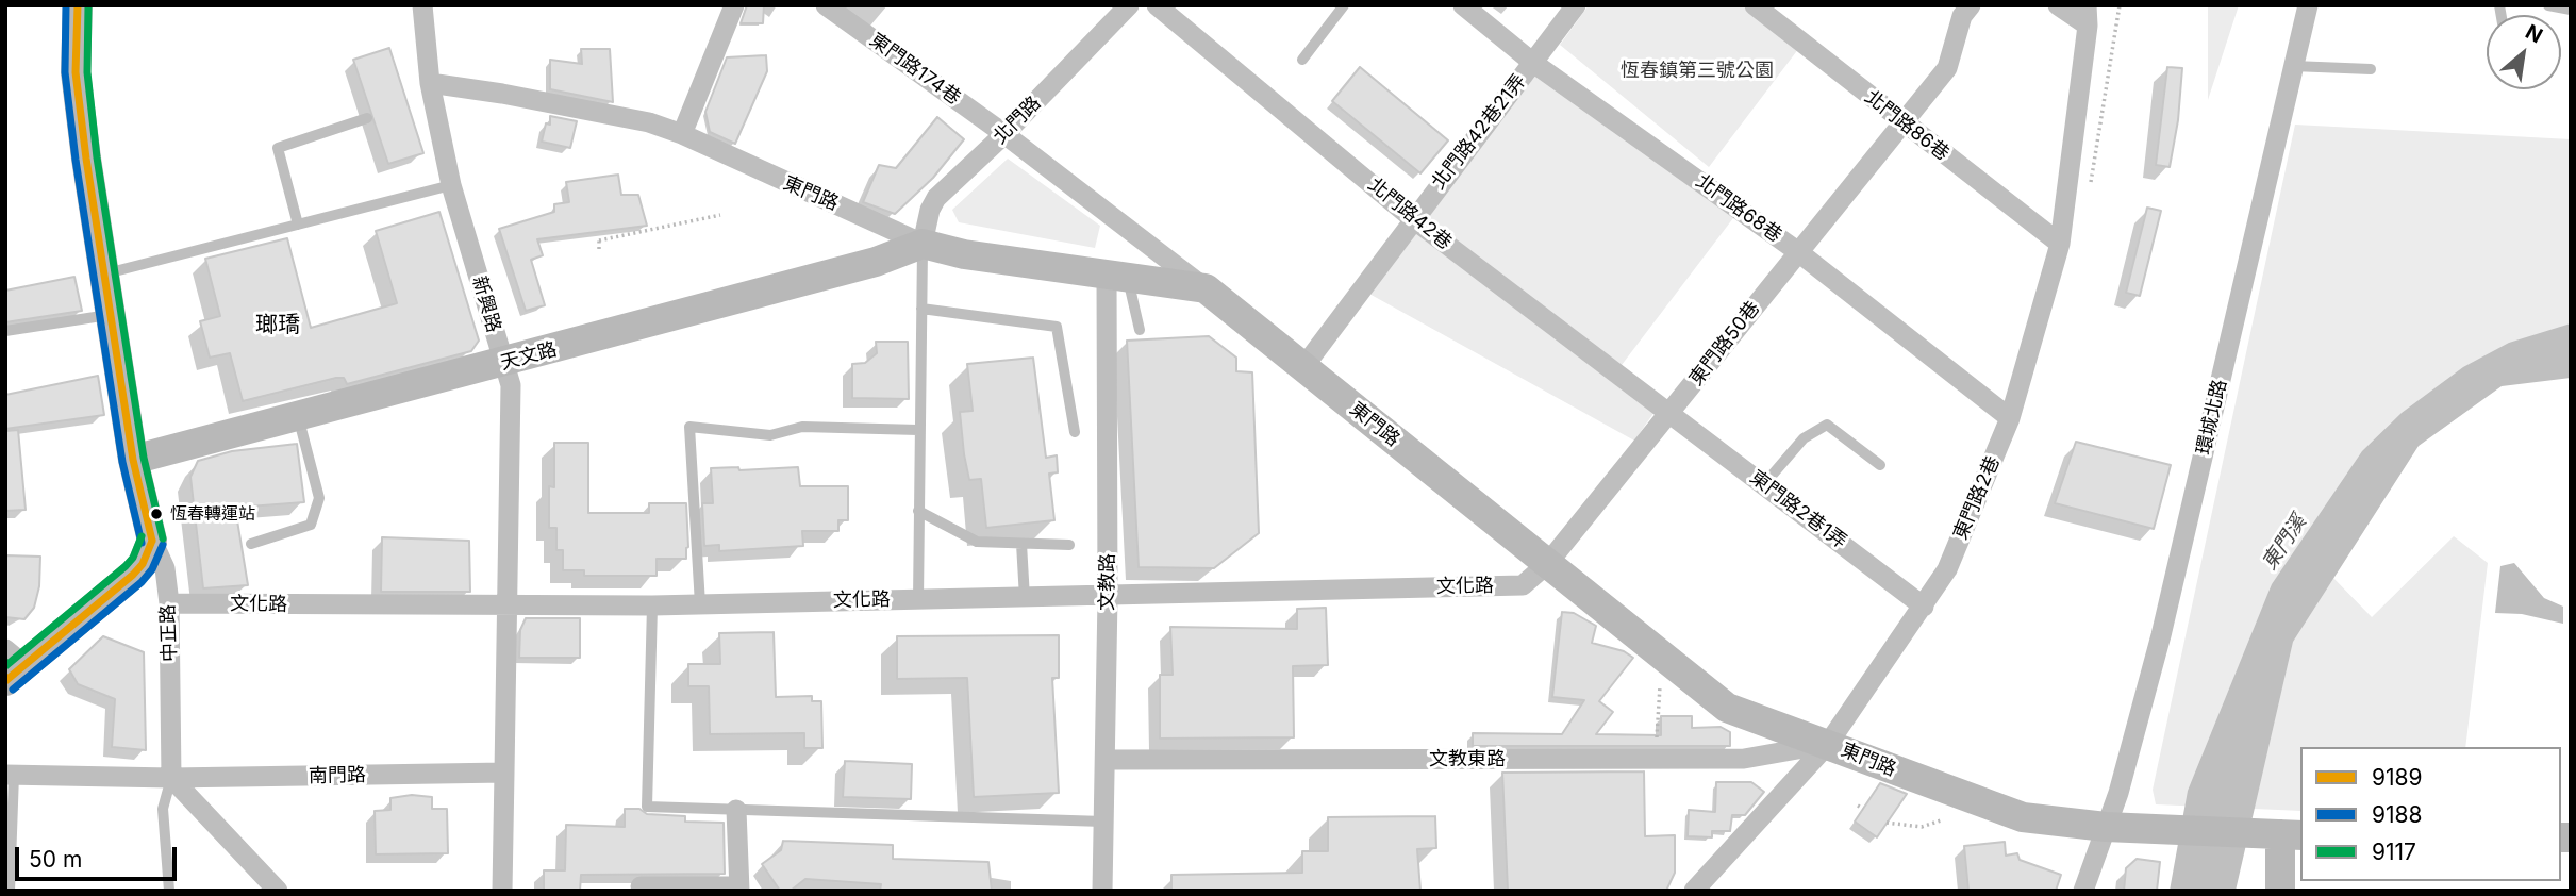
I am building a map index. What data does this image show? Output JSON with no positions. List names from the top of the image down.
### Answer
{
  "streets": {
    "main road": ["東門路", "天文路", "中正路"],
    "street": [
      "東門路174巷",
      "北門路",
      "北門路86巷",
      "北門路42巷21弄",
      "北門路68巷",
      "北門路42巷",
      "新興路",
      "東門路50巷",
      "環城北路",
      "東門路2巷",
      "東門路2巷1弄",
      "文教路",
      "文化路",
      "文教東路",
      "南門路"
    ]
  },
  "crossings": [
    ["東門路174巷", "北門路"],
    ["東門路174巷", "東門路"],
    ["北門路", "東門路"],
    ["北門路", "天文路"],
    ["北門路86巷", "東門路50巷"],
    ["北門路86巷", "東門路2巷"],
    ["北門路42巷21弄", "東門路"],
    ["北門路42巷21弄", "北門路68巷"],
    ["北門路42巷21弄", "北門路42巷"],
    ["東門路", "新興路"],
    ["東門路", "東門路50巷"],
    ["東門路", "天文路"],
    ["東門路", "環城北路"],
    ["東門路", "東門路2巷"],
    ["東門路", "文教路"],
    ["東門路", "文化路"],
    ["東門路", "文教東路"],
    ["北門路68巷", "東門路50巷"],
    ["北門路68巷", "東門路2巷"],
    ["北門路42巷", "東門路50巷"],
    ["北門路42巷", "東門路2巷1弄"],
    ["新興路", "天文路"],
    ["新興路", "文化路"],
    ["東門路50巷", "東門路2巷1弄"],
    ["東門路50巷", "文化路"],
    ["天文路", "中正路"],
    ["東門路2巷", "東門路2巷1弄"],
    ["東門路2巷", "文教東路"],
    ["文教路", "文化路"],
    ["文教路", "文教東路"],
    ["文化路", "中正路"],
    ["中正路", "南門路"]
  ],
  "districts": ["瑯𤩝"],
  "water": ["東門溪"],
  "parks": ["恆春鎮第三號公園"],
  "places": ["恆春轉運站"],
  "lines": ["transit line 9189", "transit line 9188", "transit line 9117"],
  "legend": ["9189", "9188", "9117"],
  "scale_bar": "50 m",
  "north": "top right"
}
